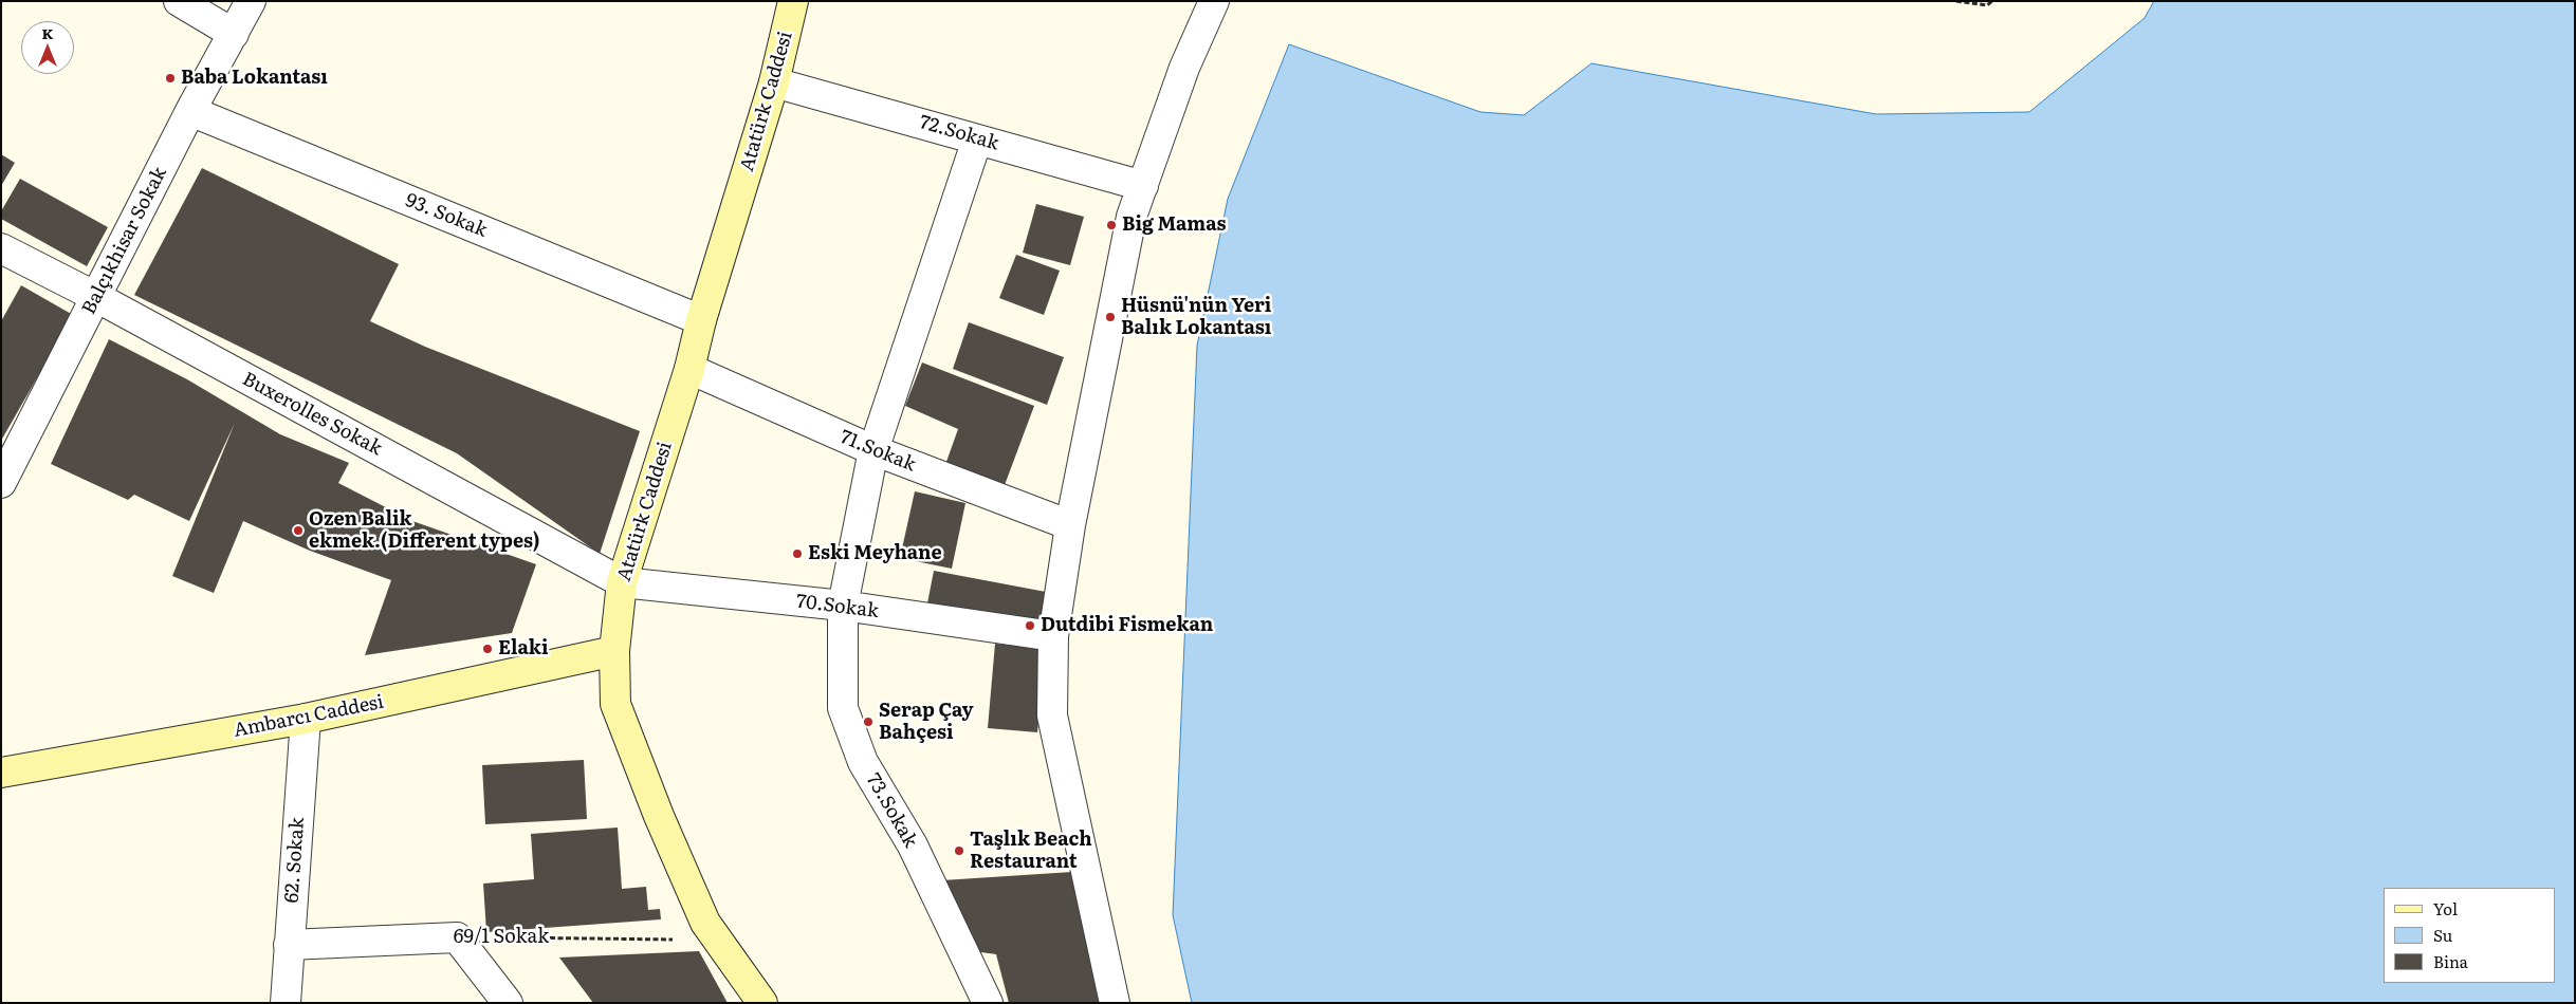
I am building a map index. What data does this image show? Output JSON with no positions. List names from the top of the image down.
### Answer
{
  "streets": {
    "main road": ["Atatürk Caddesi", "Ambarcı Caddesi"],
    "street": [
      "72.Sokak",
      "93. Sokak",
      "Balçıkhisar Sokak",
      "Buxerolles Sokak",
      "71.Sokak",
      "70.Sokak",
      "73.Sokak",
      "62. Sokak",
      "69/1 Sokak"
    ]
  },
  "crossings": [
    ["Atatürk Caddesi", "72.Sokak"],
    ["Atatürk Caddesi", "93. Sokak"],
    ["Atatürk Caddesi", "Buxerolles Sokak"],
    ["Atatürk Caddesi", "71.Sokak"],
    ["Atatürk Caddesi", "70.Sokak"],
    ["Atatürk Caddesi", "Ambarcı Caddesi"],
    ["Atatürk Caddesi", "69/1 Sokak"],
    ["72.Sokak", "73.Sokak"],
    ["93. Sokak", "Balçıkhisar Sokak"],
    ["Balçıkhisar Sokak", "Buxerolles Sokak"],
    ["Buxerolles Sokak", "70.Sokak"],
    ["71.Sokak", "73.Sokak"],
    ["70.Sokak", "73.Sokak"],
    ["Ambarcı Caddesi", "62. Sokak"],
    ["62. Sokak", "69/1 Sokak"]
  ],
  "places": [
    "Baba Lokantası",
    "Big Mamas",
    "Hüsnü'nün Yeri Balık Lokantası",
    "Ozen Balik ekmek.(Different types)",
    "Eski Meyhane",
    "Dutdibi Fismekan",
    "Elaki",
    "Serap Çay Bahçesi",
    "Taşlık Beach Restaurant"
  ],
  "legend": ["Yol", "Su", "Bina"],
  "north": "top"
}
